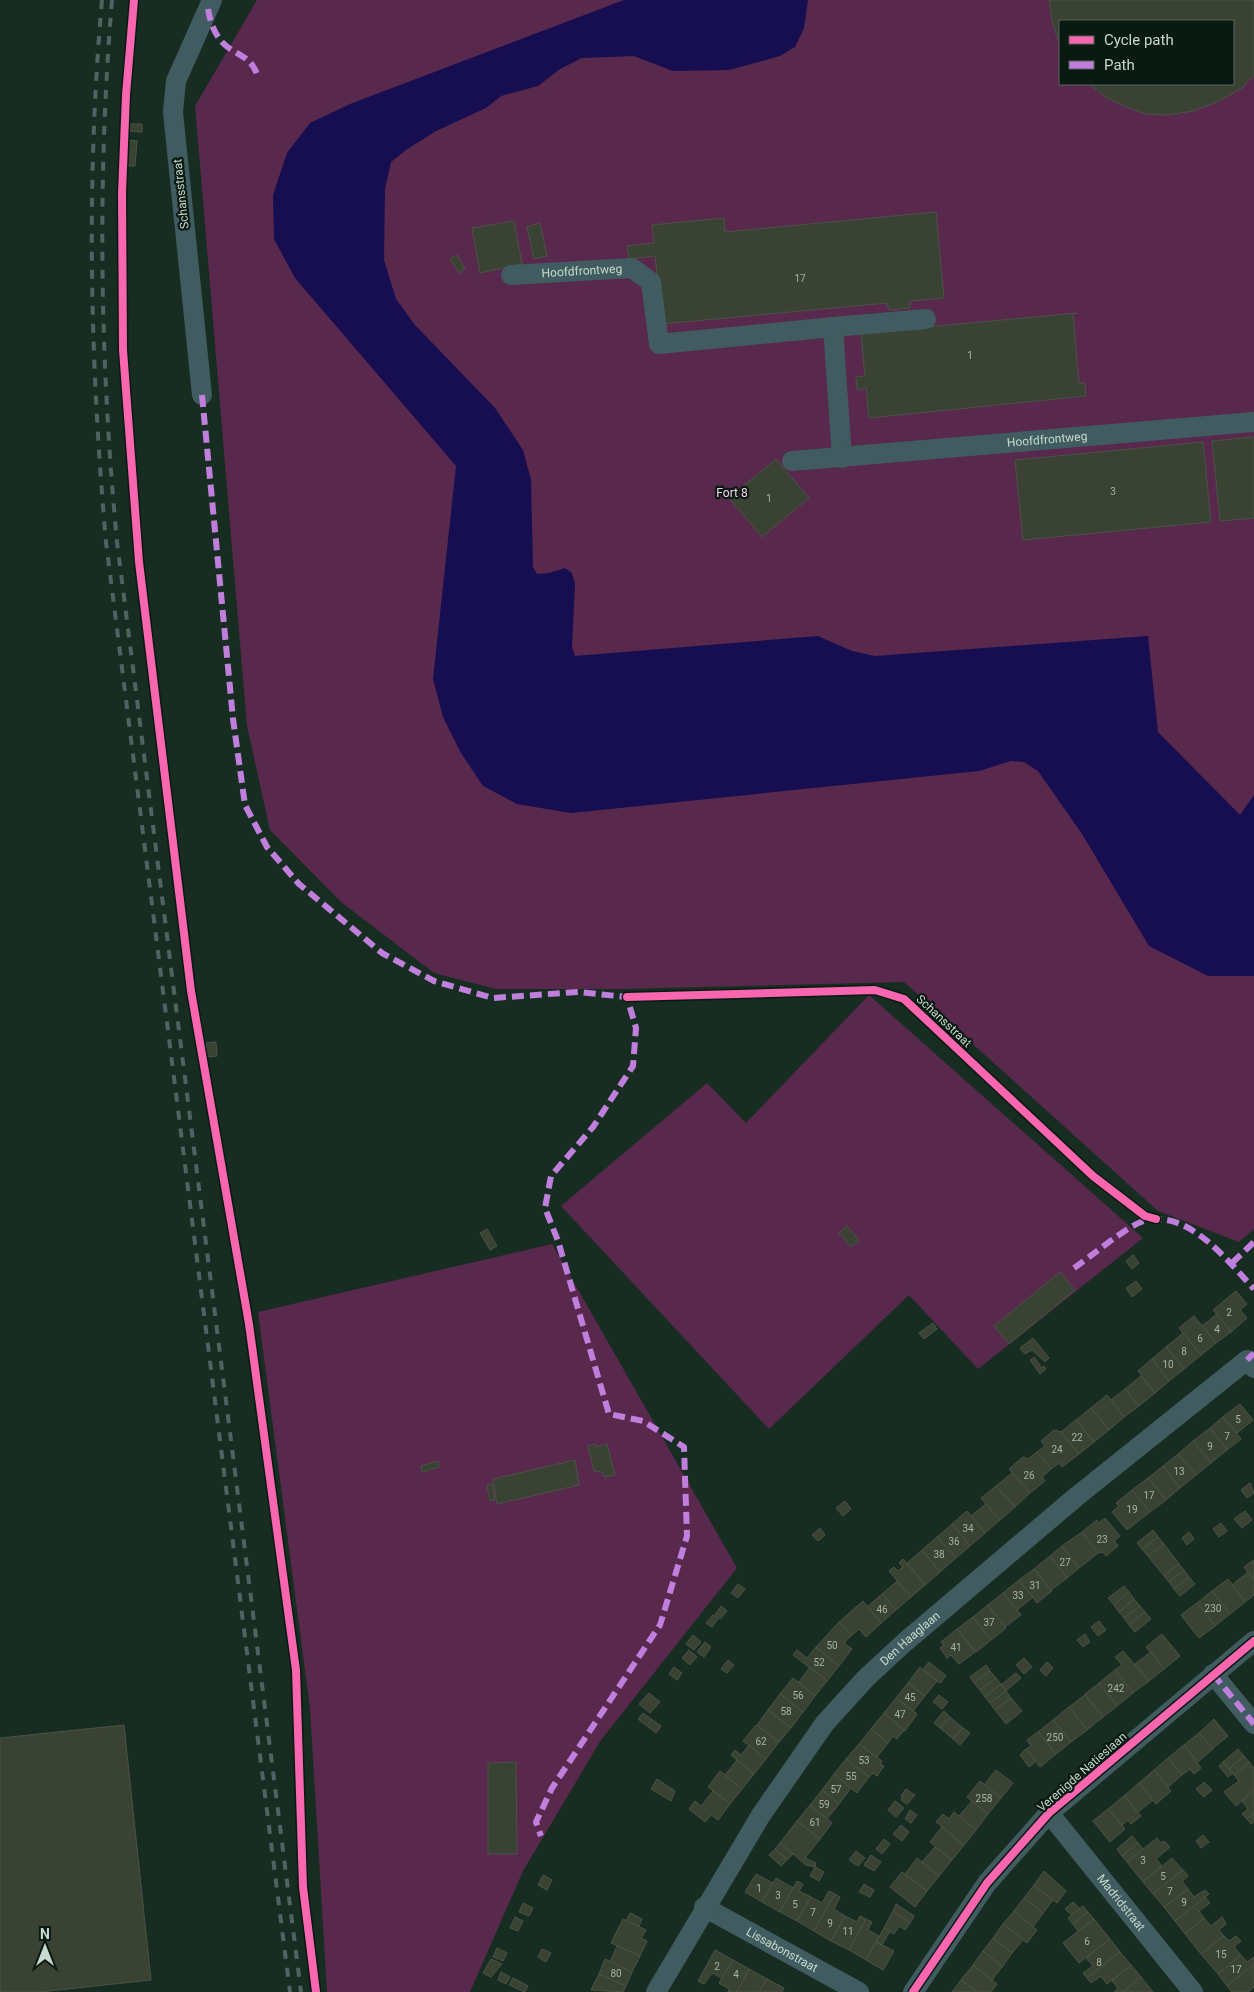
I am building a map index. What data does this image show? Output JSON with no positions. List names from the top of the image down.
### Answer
{
  "streets": {
    "street": [
      "Schansstraat",
      "Hoofdfrontweg",
      "Den Haaglaan",
      "Verenigde Natieslaan",
      "Madridstraat",
      "Lissabonstraat"
    ]
  },
  "crossings": [
    ["Den Haaglaan", "Lissabonstraat"],
    ["Verenigde Natieslaan", "Madridstraat"]
  ],
  "parks": ["Fort 8"],
  "house_numbers": [
    "17",
    "1",
    "3",
    "1",
    "2",
    "4",
    "6",
    "8",
    "10",
    "5",
    "7",
    "22",
    "9",
    "24",
    "13",
    "26",
    "17",
    "19",
    "34",
    "23",
    "36",
    "38",
    "27",
    "31",
    "33",
    "230",
    "46",
    "37",
    "50",
    "41",
    "52",
    "242",
    "56",
    "45",
    "58",
    "47",
    "250",
    "62",
    "53",
    "55",
    "57",
    "258",
    "59",
    "61",
    "3",
    "5",
    "1",
    "7",
    "3",
    "9",
    "5",
    "7",
    "9",
    "11",
    "6",
    "15",
    "8",
    "2",
    "17",
    "80",
    "4"
  ],
  "legend": ["Cycle path", "Path"],
  "north": "top"
}
